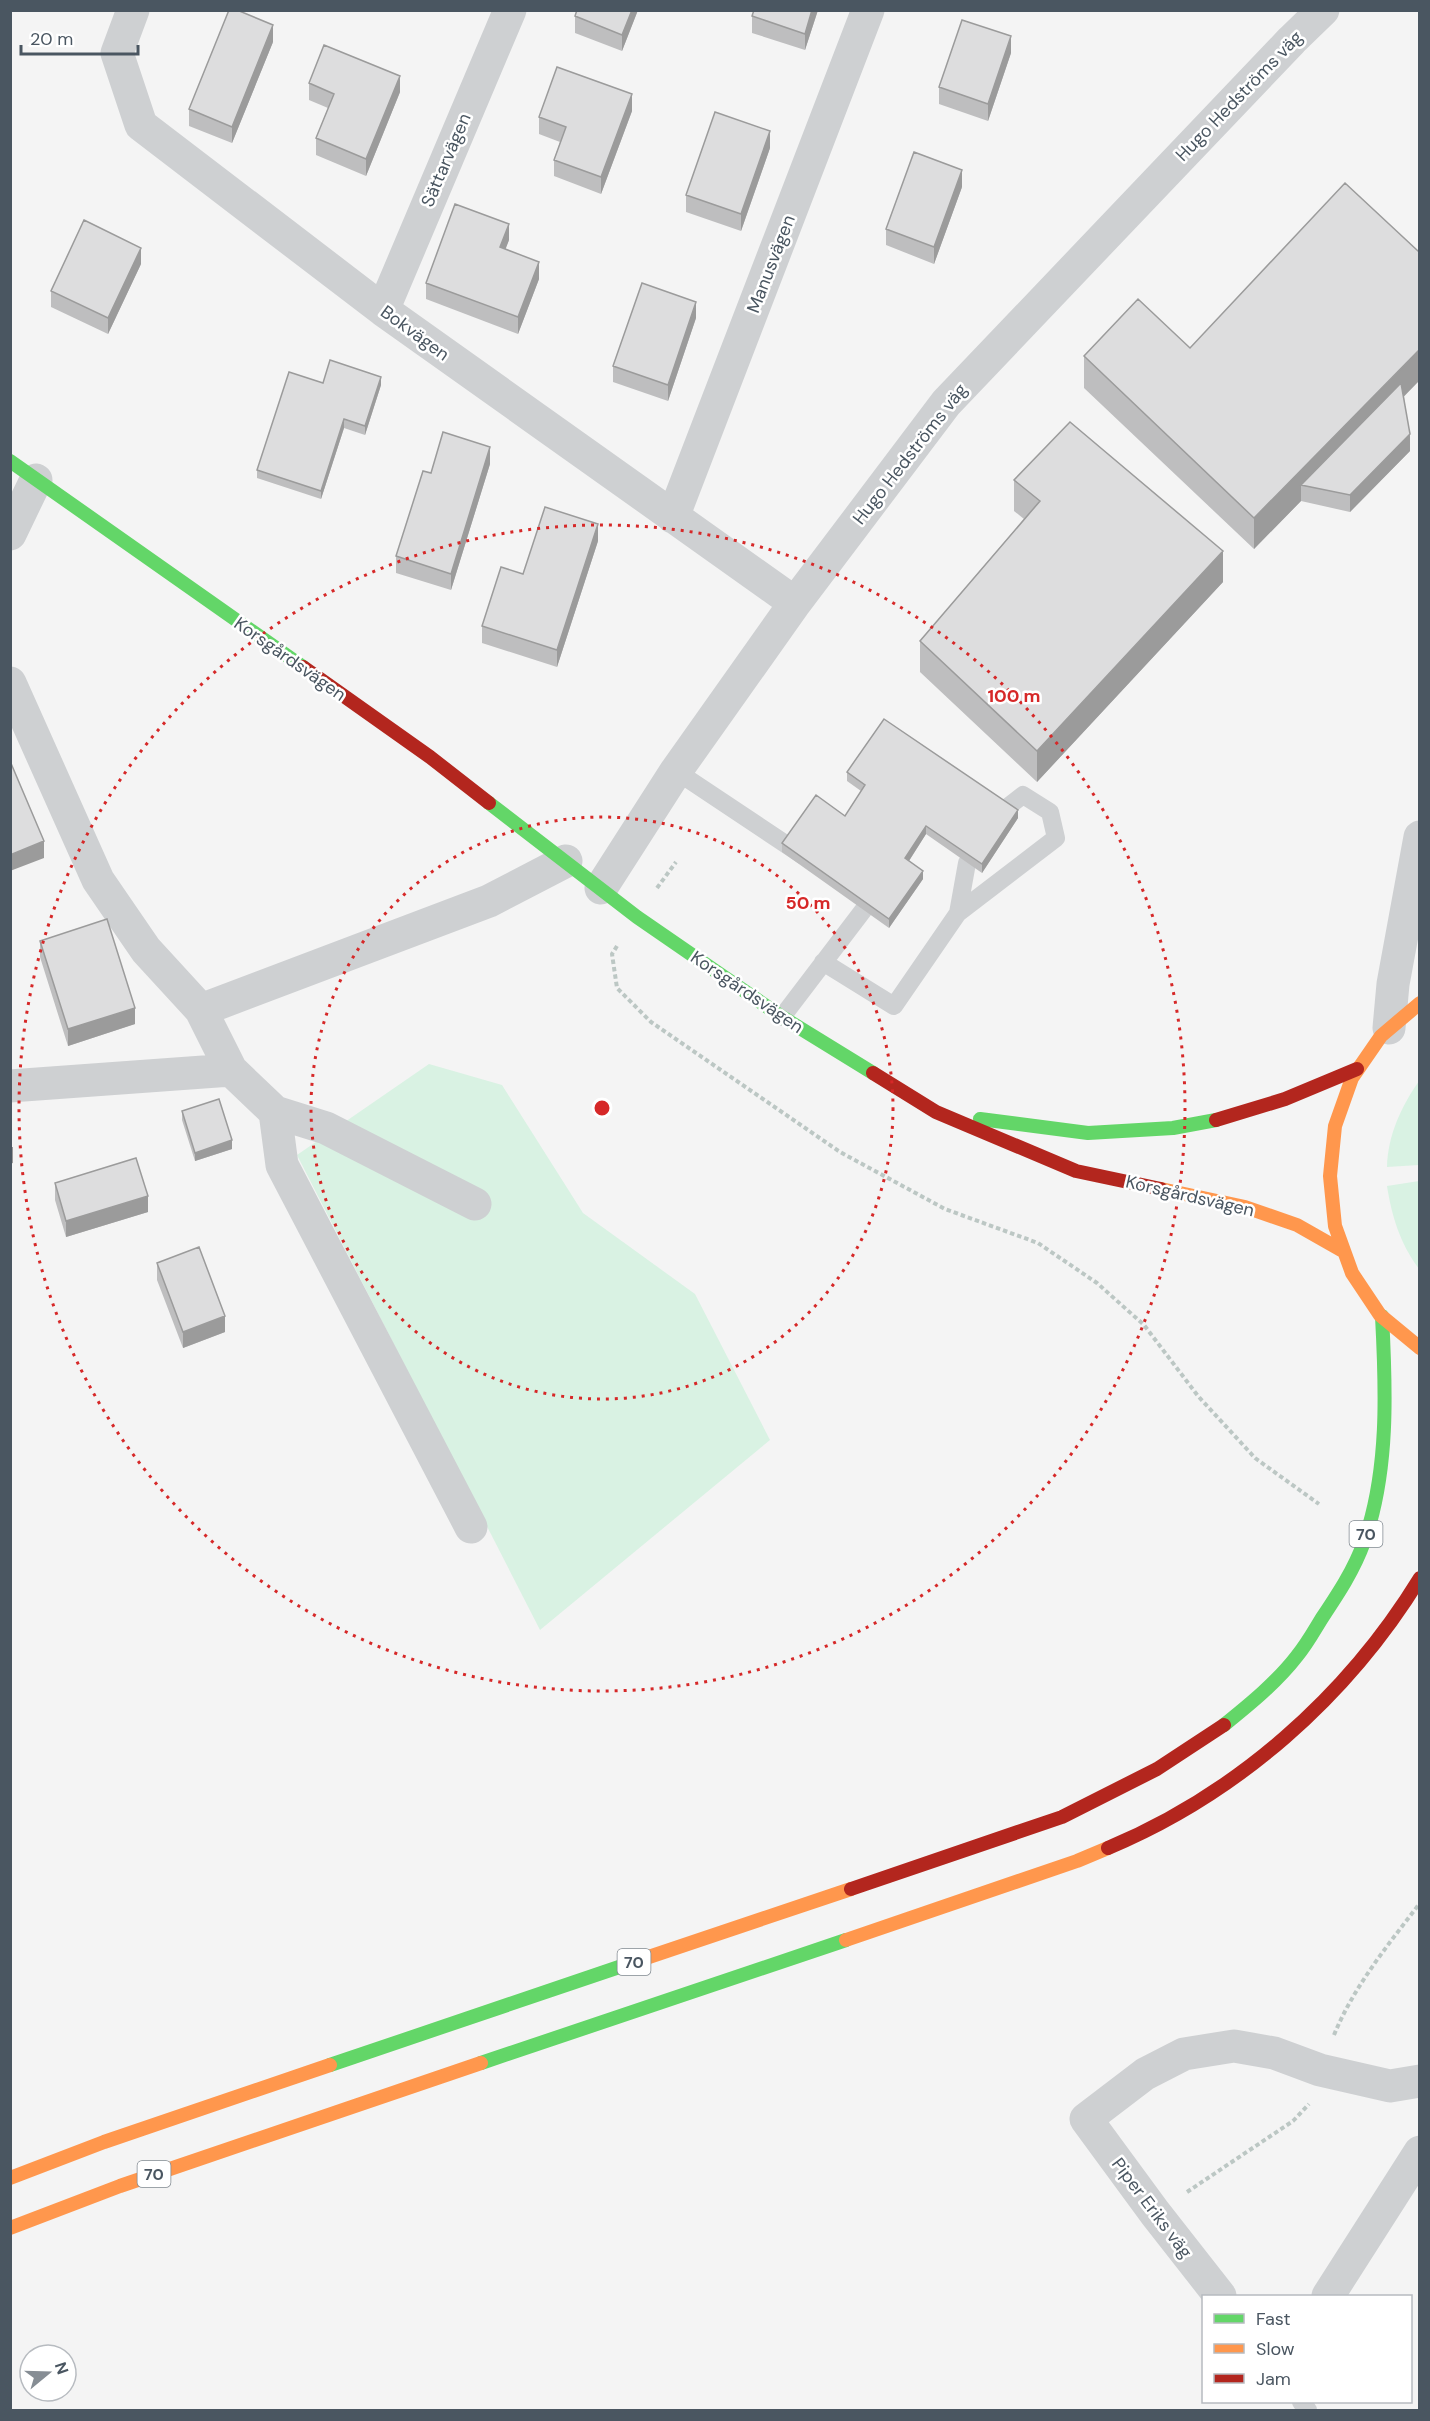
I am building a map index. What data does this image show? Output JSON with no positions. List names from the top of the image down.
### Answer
{
  "streets": {
    "main road": ["Korsgårdsvägen", "70"],
    "street": [
      "Hugo Hedströms väg",
      "Sättarvägen",
      "Manusvägen",
      "Bokvägen",
      "Piper Eriks väg"
    ]
  },
  "crossings": [
    ["Hugo Hedströms väg", "Bokvägen"],
    ["Hugo Hedströms väg", "Korsgårdsvägen"],
    ["Sättarvägen", "Bokvägen"],
    ["Manusvägen", "Bokvägen"]
  ],
  "legend": ["Fast", "Slow", "Jam"],
  "scale_bar": "20 m",
  "north": "right",
  "rings": ["100 m", "50 m"]
}
